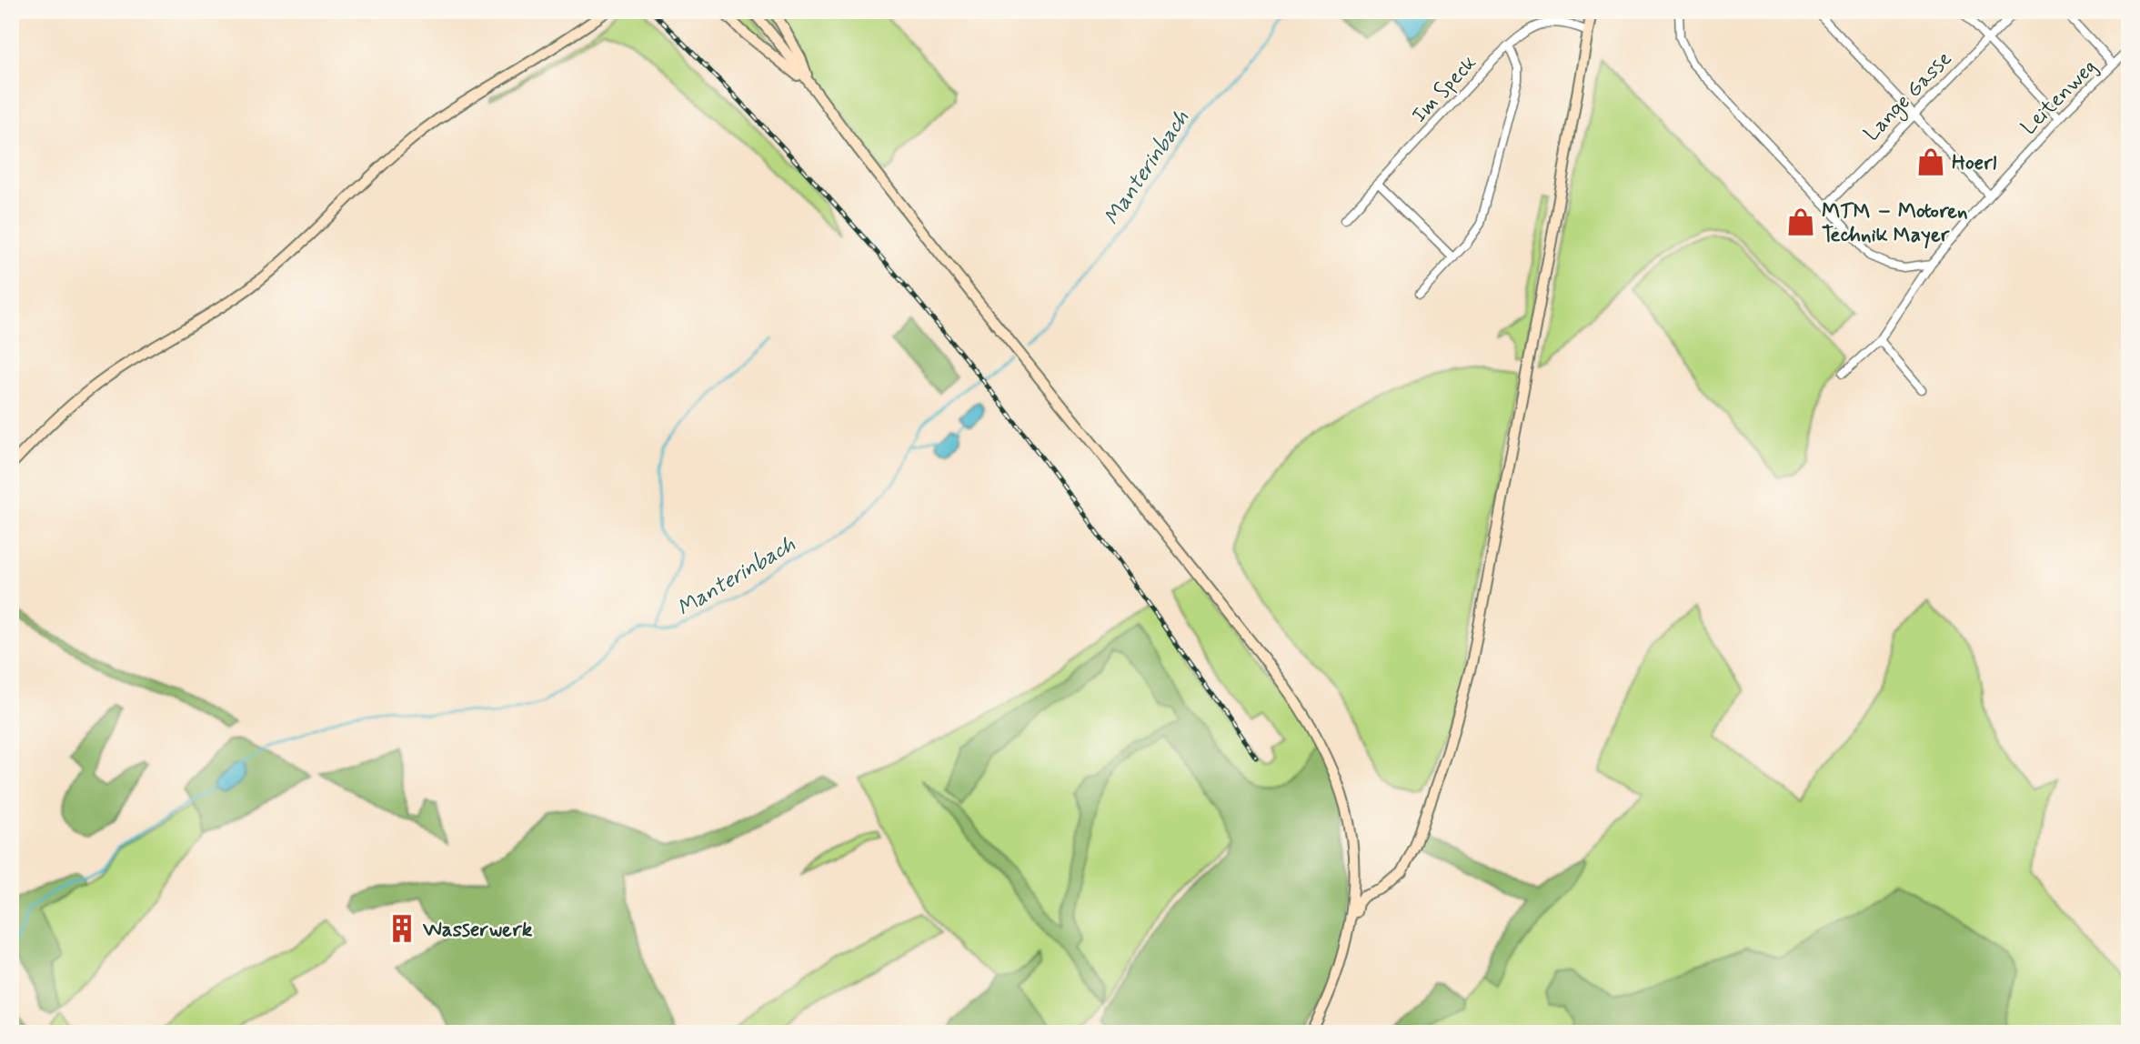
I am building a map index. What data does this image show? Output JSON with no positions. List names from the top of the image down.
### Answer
{
  "streets": {
    "street": ["Im Speck", "Lange Gasse", "Leitenweg"]
  },
  "water": ["Manterinbach"],
  "places": {
    "shop": ["Hoerl", "MTM – Motoren Technik Mayer"],
    "building": ["Wasserwerk"]
  }
}
